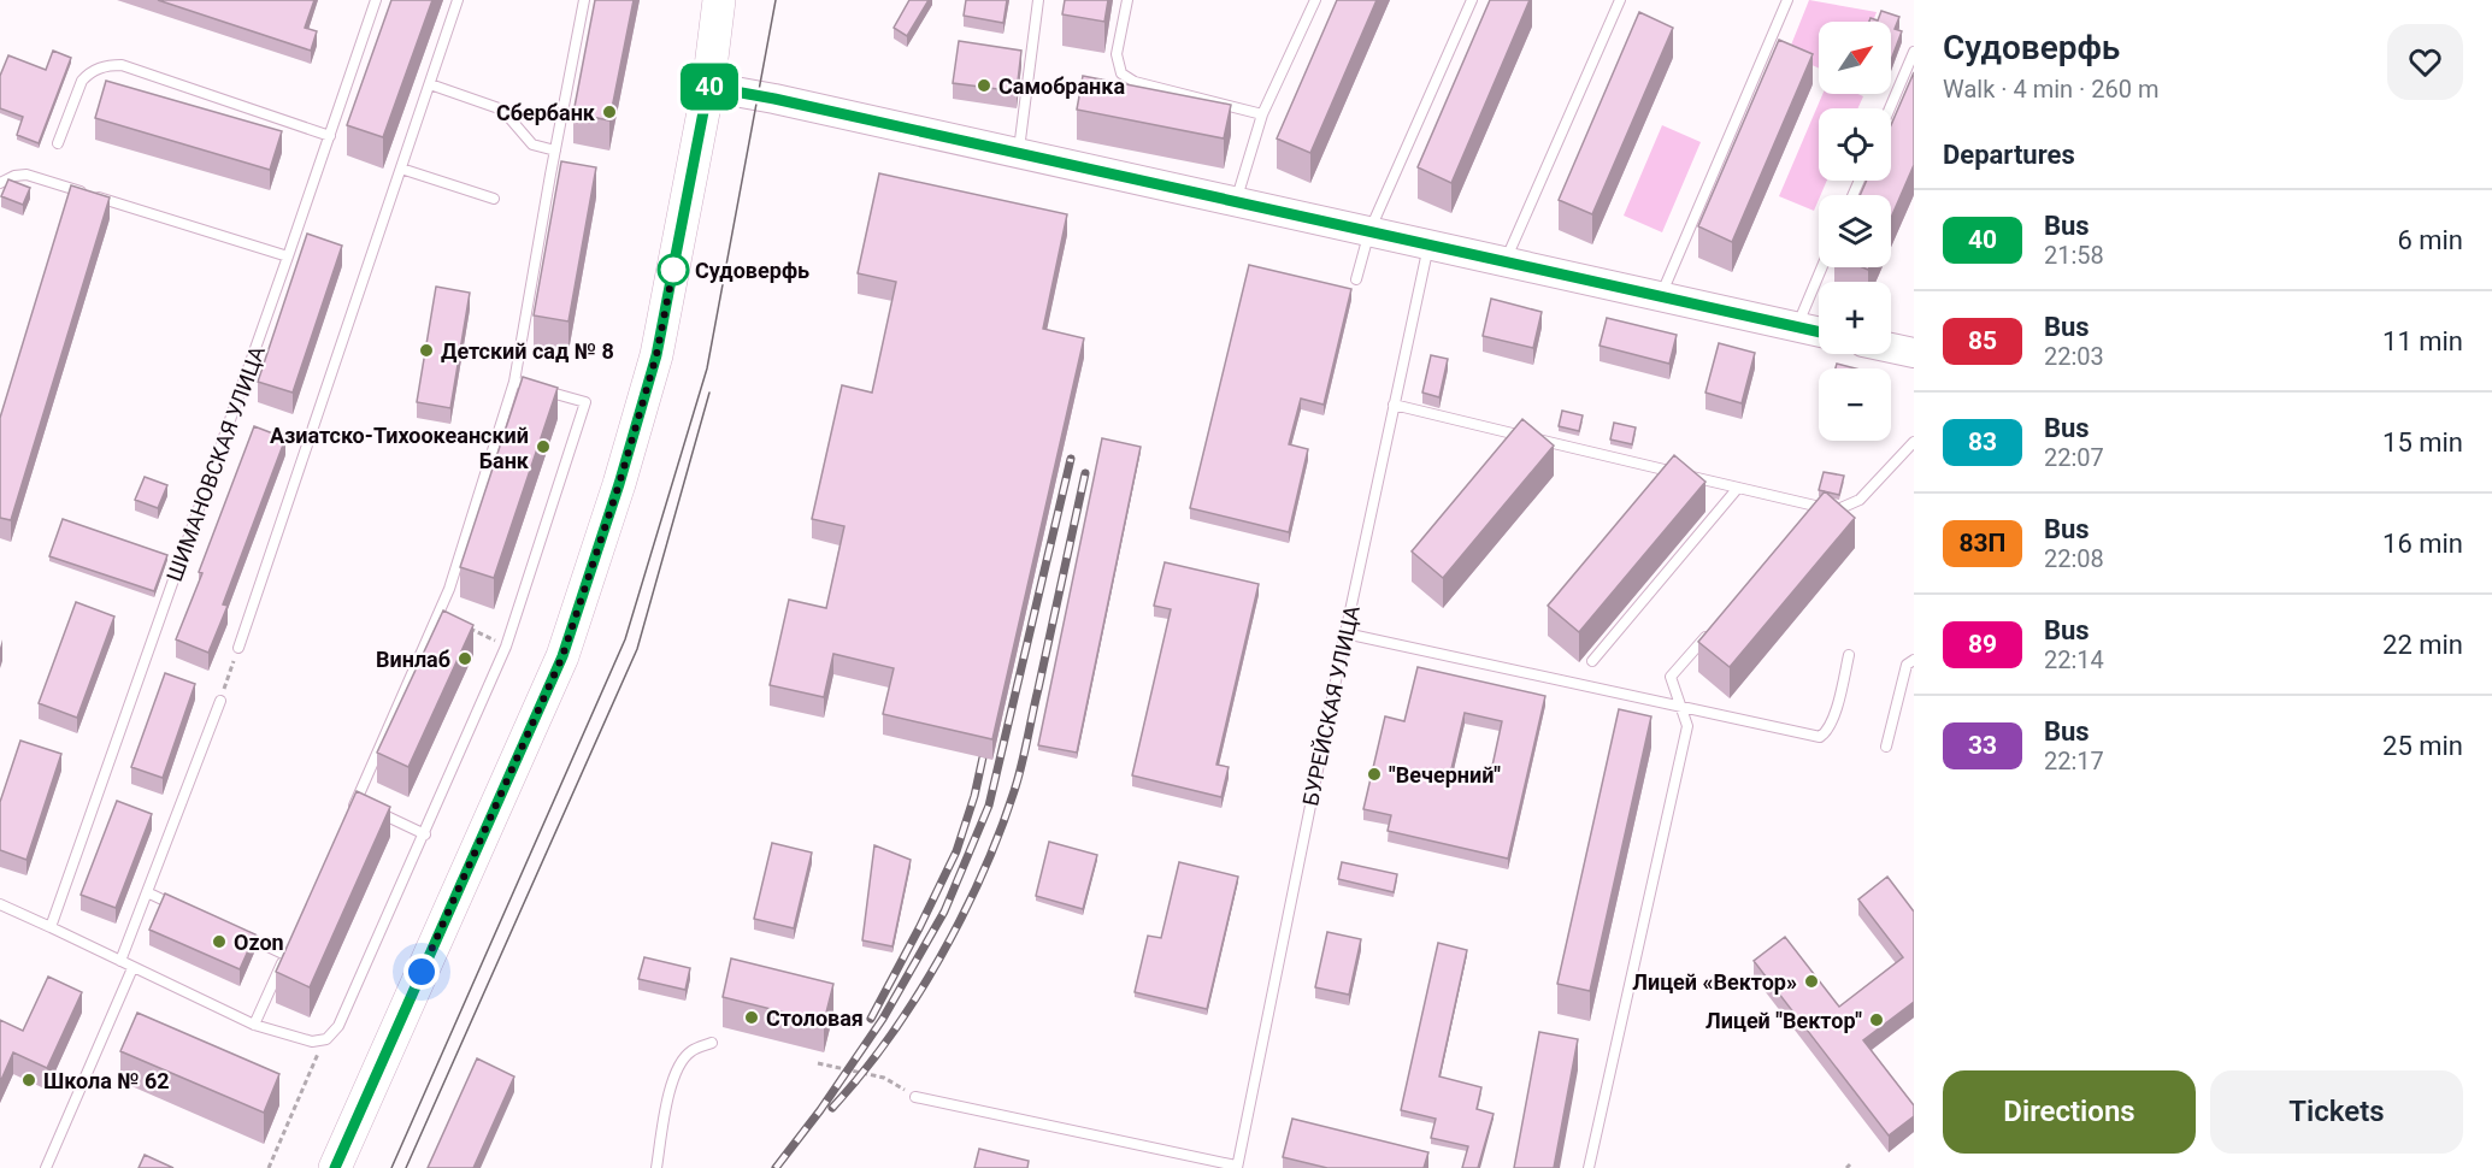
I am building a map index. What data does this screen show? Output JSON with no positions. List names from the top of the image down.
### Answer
{
  "streets": {
    "lane": ["ШИМАНОВСКАЯ УЛИЦА", "БУРЕЙСКАЯ УЛИЦА"]
  },
  "places": [
    "Самобранка",
    "Сбербанк",
    "Судоверфь",
    "Детский сад № 8",
    "Азиатско-Тихоокеанский Банк",
    "Винлаб",
    "\"Вечерний\"",
    "Ozon",
    "Лицей «Вектор»",
    "Столовая",
    "Лицей \"Вектор\"",
    "Школа № 62"
  ],
  "lines": ["bus line 40"],
  "north": "top right",
  "page": {
    "on_map": "40",
    "heading": [
      ["Судоверфь", "Walk · 4 min · 260 m"],
      "Departures"
    ],
    "map_buttons": ["+", "−"],
    "list": [
      {
        "mark": "40",
        "name": "Bus",
        "note": "21:58",
        "value": "6 min"
      },
      {
        "mark": "85",
        "name": "Bus",
        "note": "22:03",
        "value": "11 min"
      },
      {
        "mark": "83",
        "name": "Bus",
        "note": "22:07",
        "value": "15 min"
      },
      {
        "mark": "83П",
        "name": "Bus",
        "note": "22:08",
        "value": "16 min"
      },
      {
        "mark": "89",
        "name": "Bus",
        "note": "22:14",
        "value": "22 min"
      },
      {
        "mark": "33",
        "name": "Bus",
        "note": "22:17",
        "value": "25 min"
      }
    ],
    "buttons": ["Directions", "Tickets"]
  }
}
